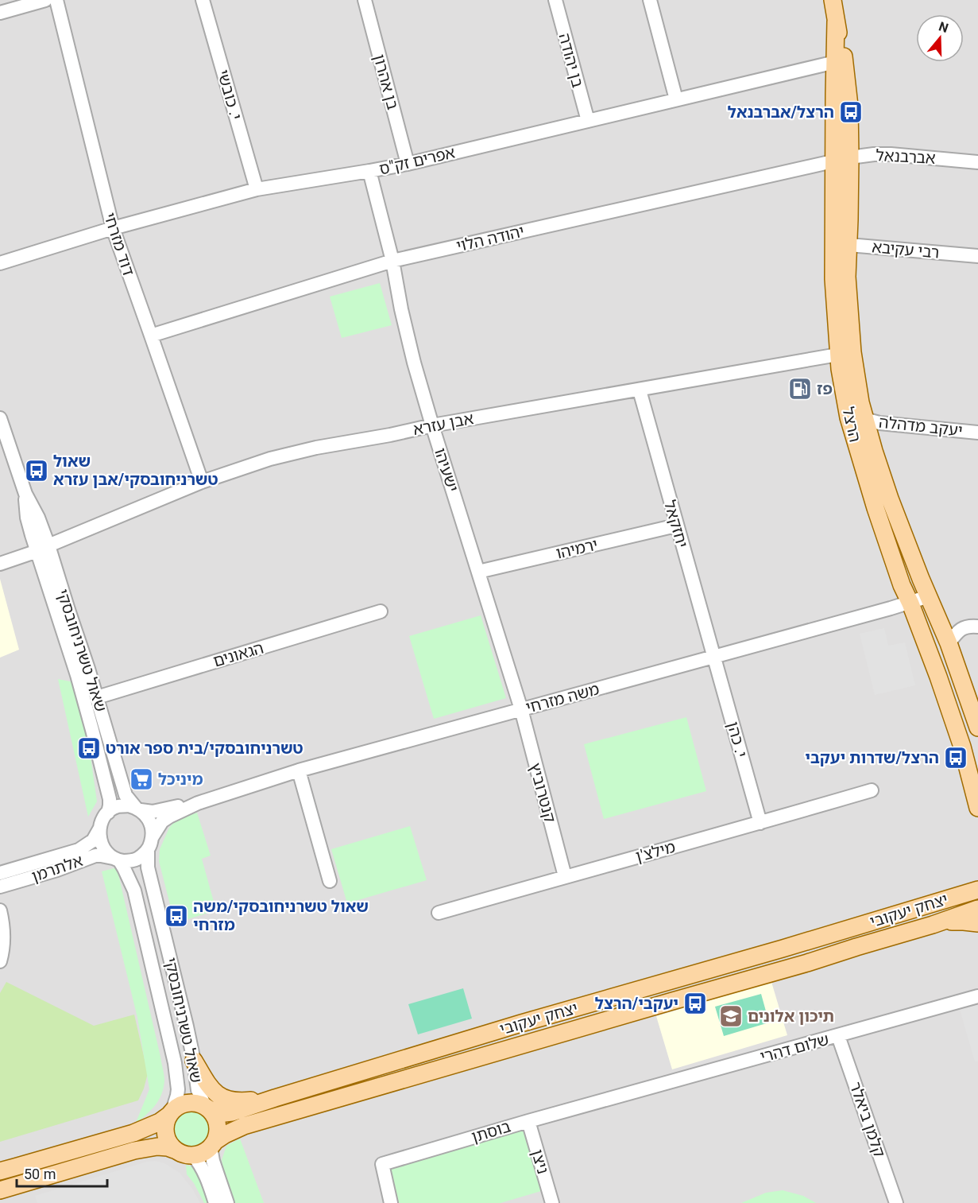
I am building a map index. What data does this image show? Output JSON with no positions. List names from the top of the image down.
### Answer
{
  "streets": {
    "main road": ["הרצל", "יצחק יעקובי"],
    "street": [
      "בן יהודה",
      "בן אהרון",
      "י. כובשי",
      "אברבנאל",
      "אפרים זק\"ס",
      "יהודה הלוי",
      "דוד מזרחי",
      "רבי עקיבא",
      "אבן עזרא",
      "יעקב מדהלה",
      "ישעיהו",
      "יחזקאל",
      "ירמיהו",
      "שאול טשרניחובסקי",
      "הגאונים",
      "משה מזרחי",
      "י. כהן",
      "קנטרוביץ",
      "מילצ'ן",
      "אלתרמן",
      "שלום דהרי",
      "קלמן ביאלר",
      "בוסתן",
      "ניצן"
    ]
  },
  "crossings": [
    ["בן יהודה", "אפרים זק\"ס"],
    ["בן אהרון", "אפרים זק\"ס"],
    ["י. כובשי", "אפרים זק\"ס"],
    ["אברבנאל", "יהודה הלוי"],
    ["אברבנאל", "הרצל"],
    ["אפרים זק\"ס", "דוד מזרחי"],
    ["אפרים זק\"ס", "הרצל"],
    ["אפרים זק\"ס", "ישעיהו"],
    ["יהודה הלוי", "דוד מזרחי"],
    ["יהודה הלוי", "הרצל"],
    ["יהודה הלוי", "ישעיהו"],
    ["דוד מזרחי", "אבן עזרא"],
    ["רבי עקיבא", "הרצל"],
    ["אבן עזרא", "הרצל"],
    ["אבן עזרא", "ישעיהו"],
    ["אבן עזרא", "יחזקאל"],
    ["אבן עזרא", "שאול טשרניחובסקי"],
    ["הרצל", "יעקב מדהלה"],
    ["הרצל", "משה מזרחי"],
    ["ישעיהו", "ירמיהו"],
    ["ישעיהו", "משה מזרחי"],
    ["ישעיהו", "קנטרוביץ"],
    ["יחזקאל", "ירמיהו"],
    ["יחזקאל", "משה מזרחי"],
    ["יחזקאל", "י. כהן"],
    ["שאול טשרניחובסקי", "הגאונים"],
    ["שאול טשרניחובסקי", "משה מזרחי"],
    ["שאול טשרניחובסקי", "אלתרמן"],
    ["שאול טשרניחובסקי", "יצחק יעקובי"],
    ["משה מזרחי", "י. כהן"],
    ["משה מזרחי", "קנטרוביץ"],
    ["משה מזרחי", "אלתרמן"],
    ["י. כהן", "מילצ'ן"],
    ["קנטרוביץ", "מילצ'ן"],
    ["שלום דהרי", "קלמן ביאלר"],
    ["שלום דהרי", "בוסתן"],
    ["בוסתן", "ניצן"]
  ],
  "places": {
    "bus stop": [
      "הרצל/אברבנאל",
      "שאול טשרניחובסקי/אבן עזרא",
      "טשרניחובסקי/בית ספר אורט",
      "הרצל/שדרות יעקבי",
      "שאול טשרניחובסקי/משה מזרחי",
      "יעקבי/הרצל"
    ],
    "fuel station": ["פז"],
    "supermarket": ["מיניכל"],
    "school or university": ["תיכון אלונים"]
  },
  "scale_bar": "50 m",
  "north": "top"
}
